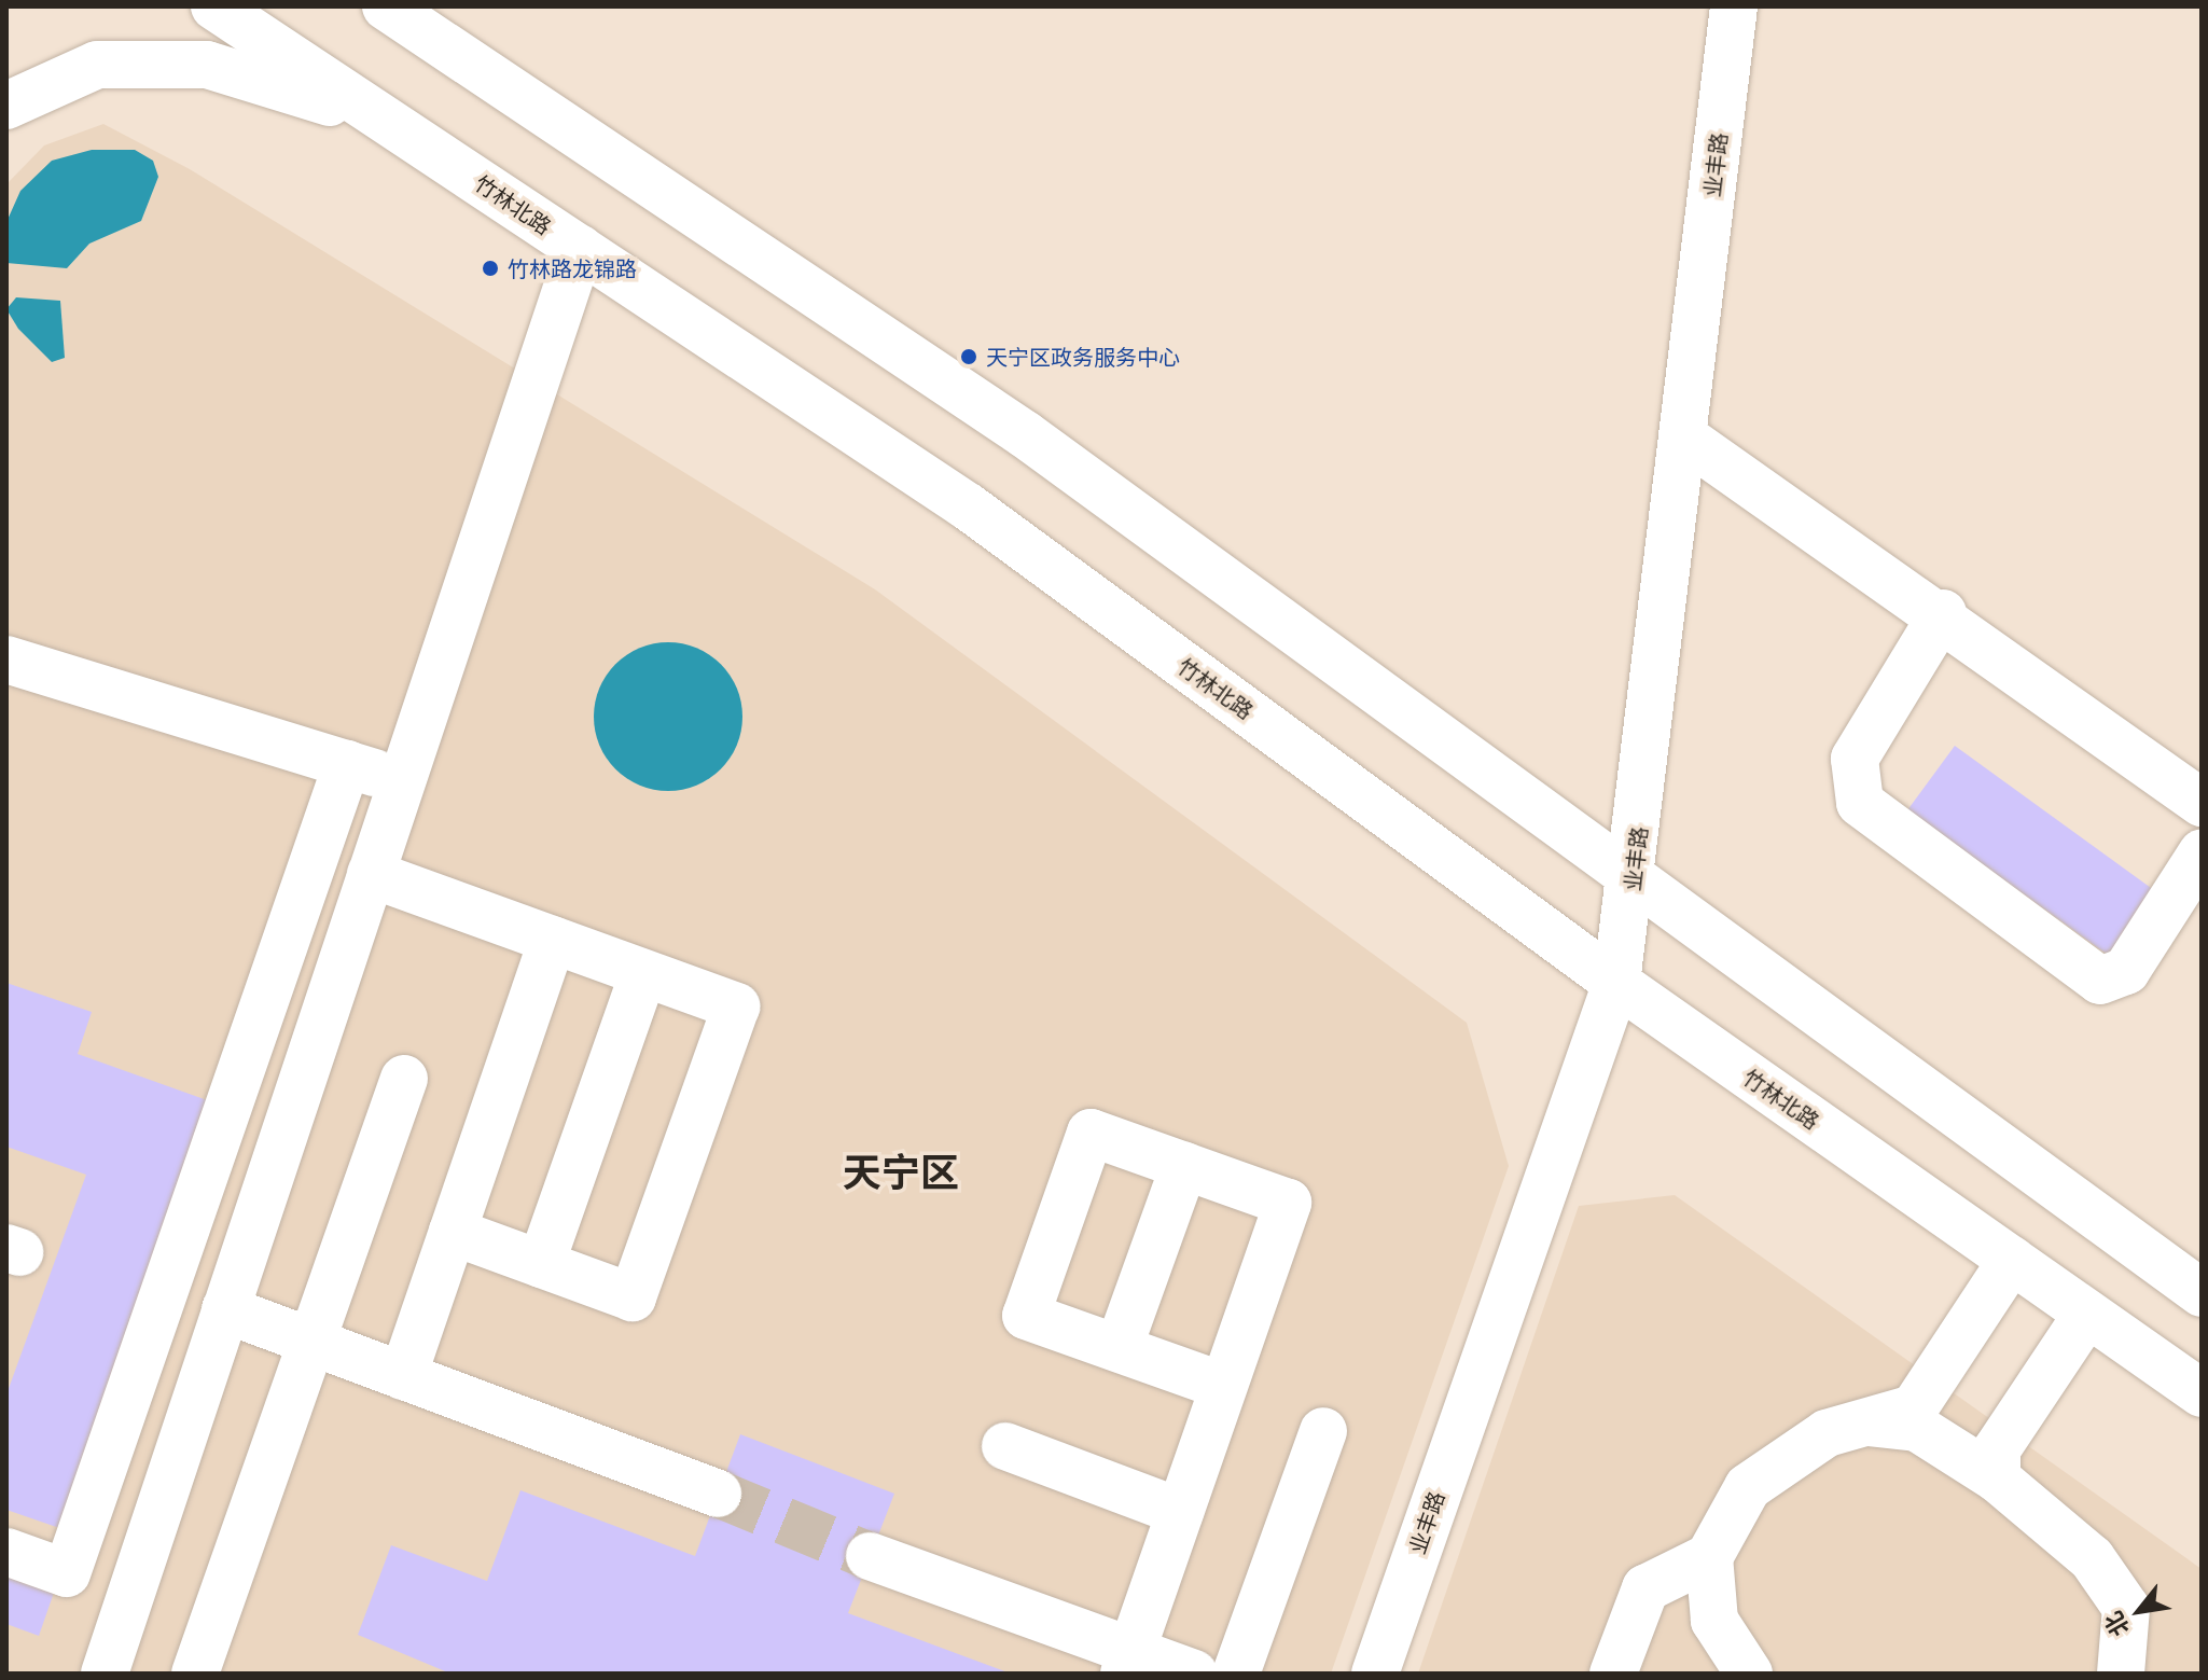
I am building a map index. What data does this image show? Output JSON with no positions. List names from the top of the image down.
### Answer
{
  "streets": {
    "main road": ["业丰路", "竹林北路"]
  },
  "crossings": [
    ["业丰路", "竹林北路"]
  ],
  "districts": ["天宁区"],
  "places": ["竹林路龙锦路", "天宁区政务服务中心"],
  "north": "bottom left"
}
